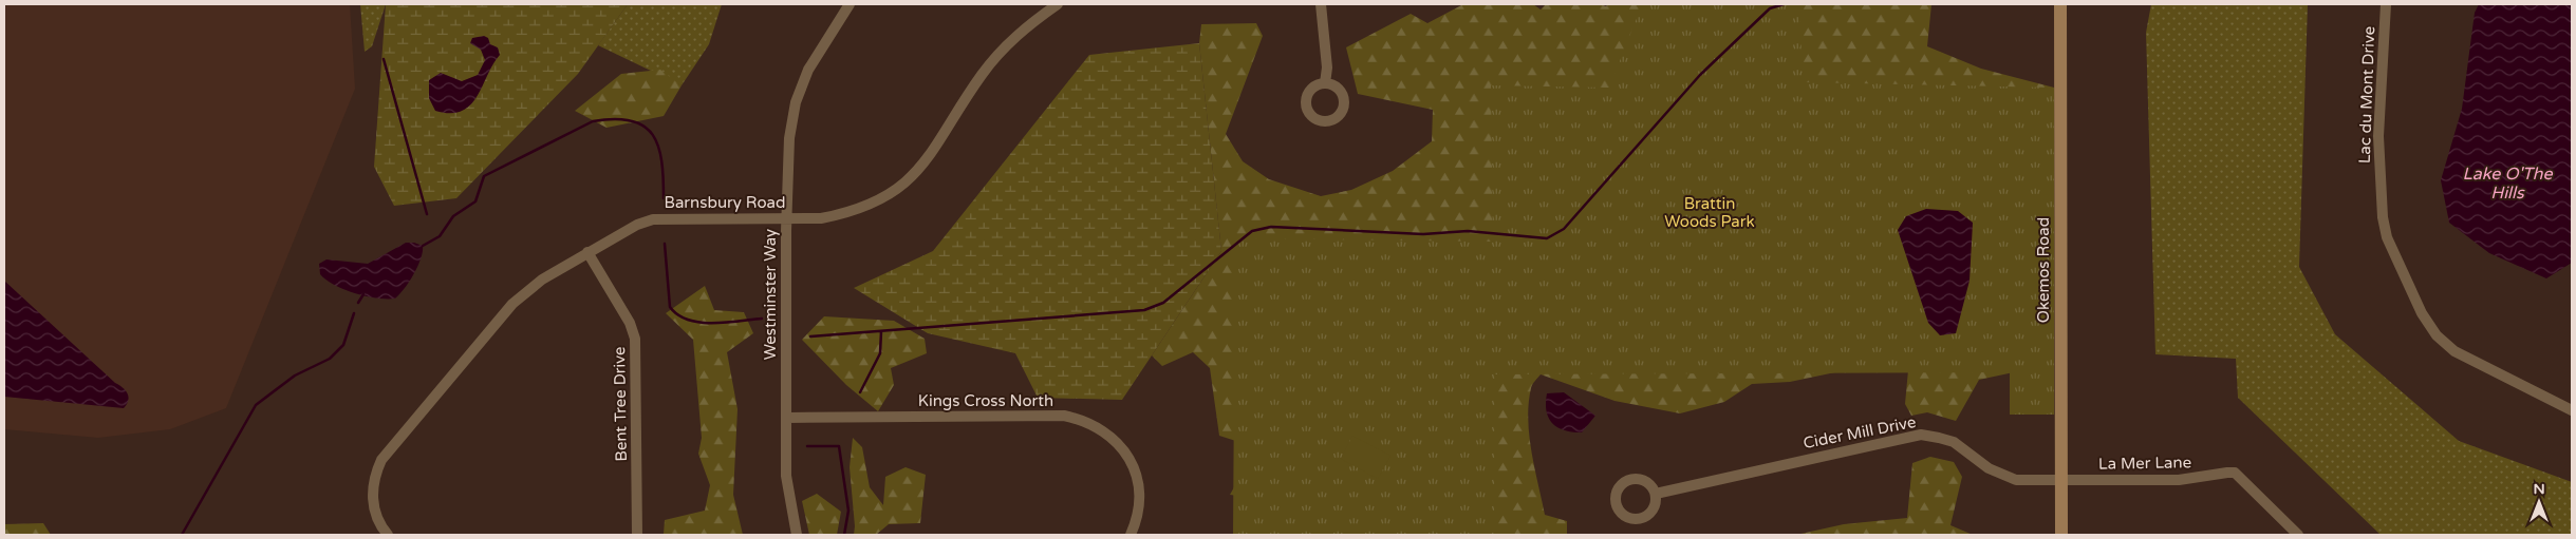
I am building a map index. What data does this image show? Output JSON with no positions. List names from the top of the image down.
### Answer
{
  "streets": {
    "street": [
      "Lac du Mont Drive",
      "Barnsbury Road",
      "Okemos Road",
      "Westminster Way",
      "Kings Cross North",
      "Bent Tree Drive",
      "Cider Mill Drive",
      "La Mer Lane"
    ]
  },
  "crossings": [
    ["Barnsbury Road", "Westminster Way"],
    ["Barnsbury Road", "Bent Tree Drive"],
    ["Okemos Road", "Cider Mill Drive"],
    ["Okemos Road", "La Mer Lane"],
    ["Westminster Way", "Kings Cross North"],
    ["Cider Mill Drive", "La Mer Lane"]
  ],
  "water": ["Lake O'The Hills"],
  "parks": ["Brattin Woods Park"],
  "north": "top"
}
